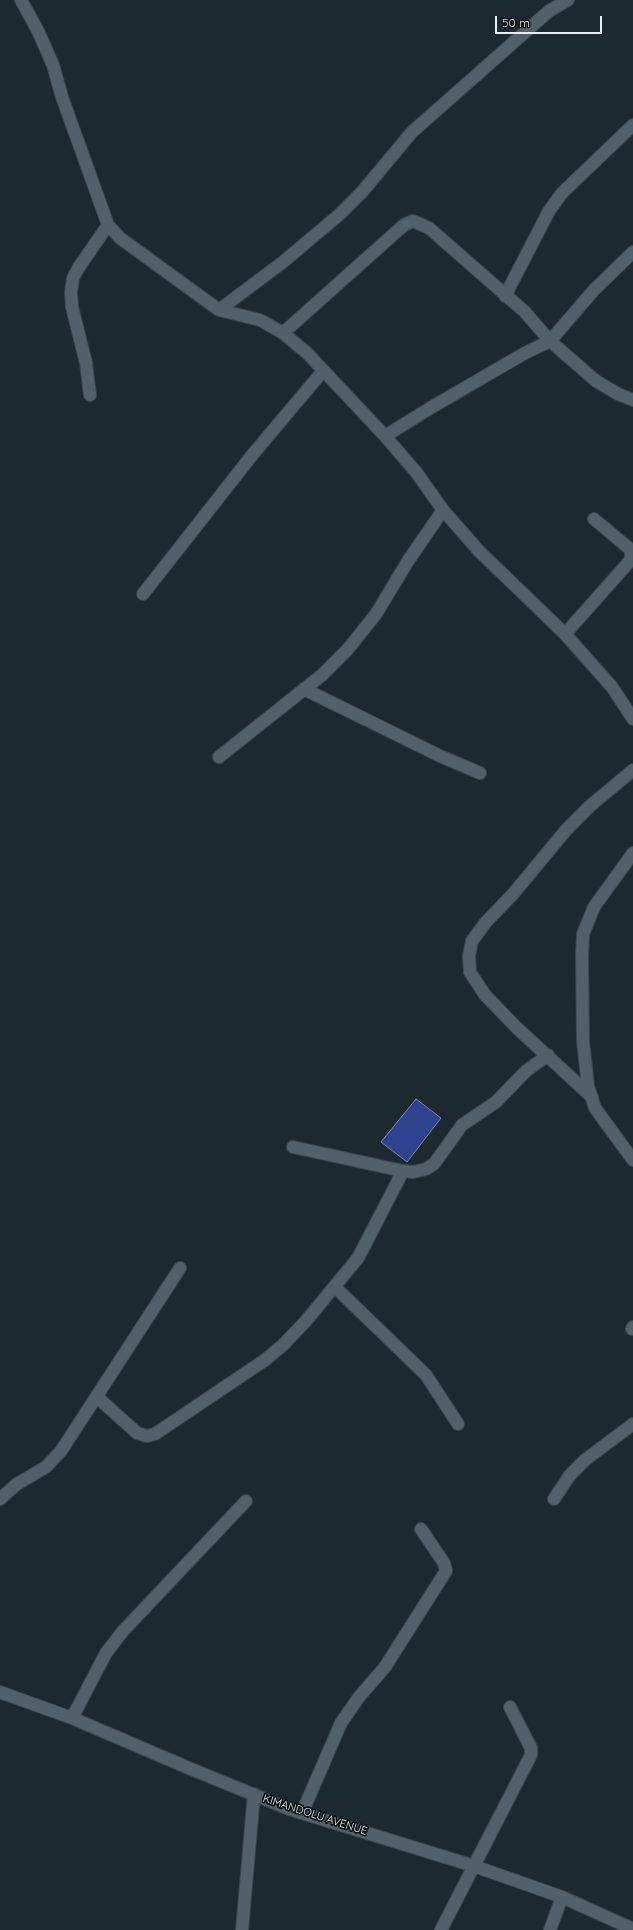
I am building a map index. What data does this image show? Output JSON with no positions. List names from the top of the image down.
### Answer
{
  "streets": {
    "street": ["KIMANDOLU AVENUE"]
  },
  "scale_bar": "50 m"
}
